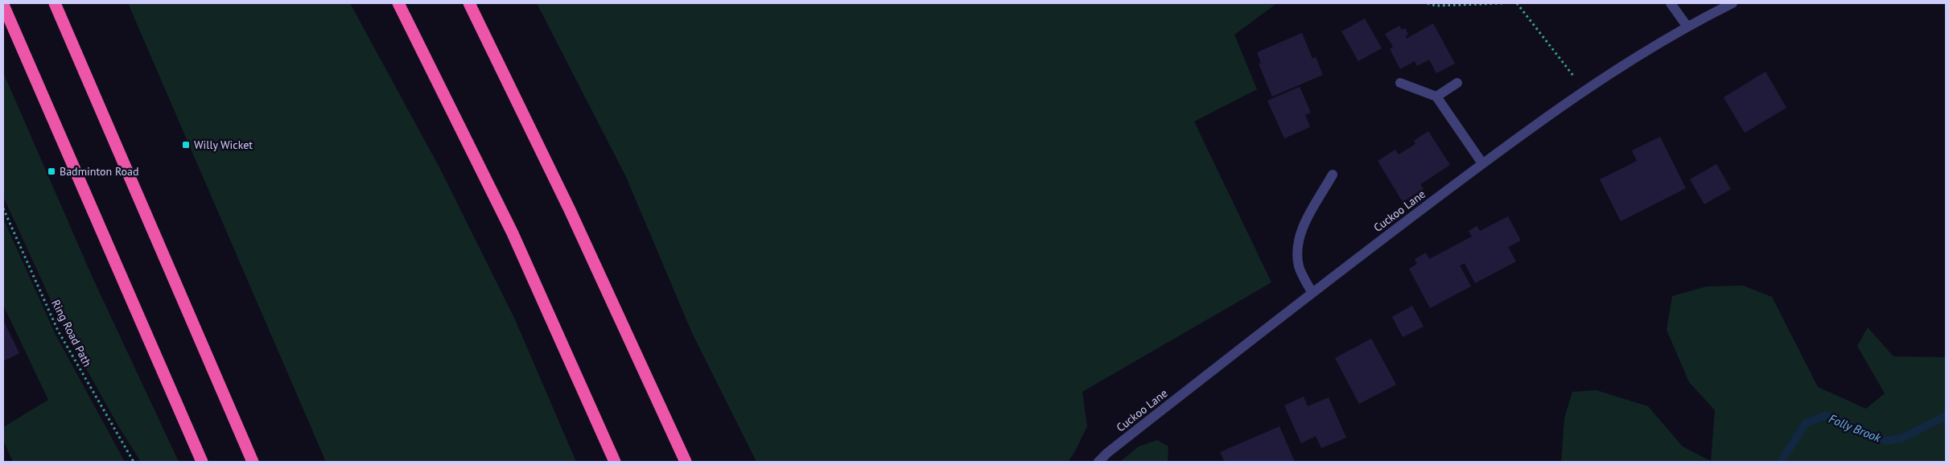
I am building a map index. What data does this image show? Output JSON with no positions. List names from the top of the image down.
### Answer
{
  "streets": {
    "street": ["Cuckoo Lane"],
    "path": ["Ring Road Path"]
  },
  "water": ["Folly Brook"],
  "places": {
    "transit": ["Willy Wicket", "Badminton Road"]
  }
}
